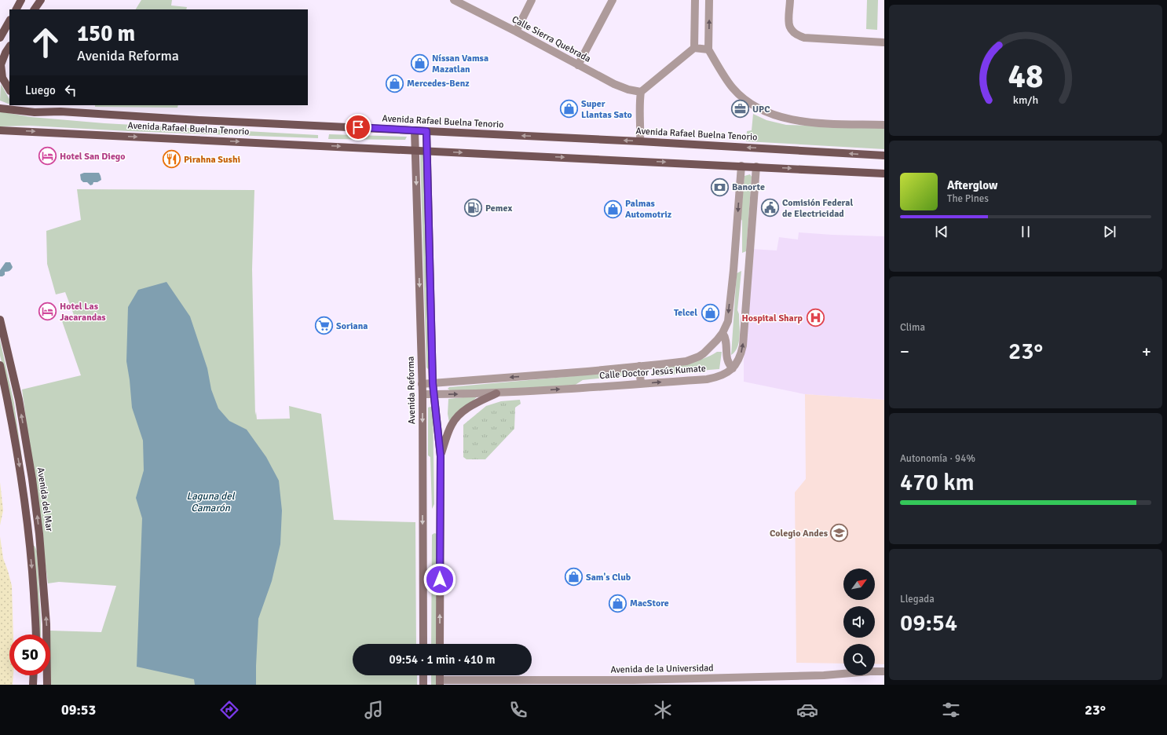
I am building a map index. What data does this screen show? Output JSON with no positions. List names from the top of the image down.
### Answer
{
  "streets": {
    "main road": ["Avenida Rafael Buelna Tenorio", "Avenida Reforma", "Avenida del Mar"],
    "street": ["Calle Sierra Quebrada", "Calle Doctor Jesús Kumate", "Avenida de la Universidad"]
  },
  "crossings": [
    ["Avenida Rafael Buelna Tenorio", "Calle Doctor Jesús Kumate"],
    ["Avenida Rafael Buelna Tenorio", "Avenida Reforma"],
    ["Calle Doctor Jesús Kumate", "Avenida Reforma"]
  ],
  "water": ["Laguna del Camarón"],
  "places": {
    "shop": [
      "Níssan Vamsa Mazatlan",
      "Mercedes-Benz",
      "Super Llantas Sato",
      "Palmas Automotriz",
      "Telcel",
      "Sam's Club",
      "MacStore"
    ],
    "office": ["UPC"],
    "hotel": ["Hotel San Diego", "Hotel Las Jacarandas"],
    "restaurant": ["Pirahna Sushi"],
    "bank": ["Banorte"],
    "fuel station": ["Pemex"],
    "public building": ["Comisión Federal de Electricidad"],
    "hospital": ["Hospital Sharp"],
    "supermarket": ["Soriana"],
    "school or university": ["Colegio Andes"]
  },
  "north": "top right",
  "page": {
    "turn": ["150 m", "Avenida Reforma"],
    "then": "Luego",
    "song": ["Afterglow", "The Pines"],
    "tile": [
      "Clima",
      ["Autonomía · 94%", "470 km"],
      ["Llegada", "09:54"]
    ],
    "heat": ["−", "23°", "+"],
    "limit": "50",
    "trip": "09:54 · 1 min · 410 m",
    "tabs": ["09:53", "23°"],
    "gauge": ["48", "km/h"]
  }
}
